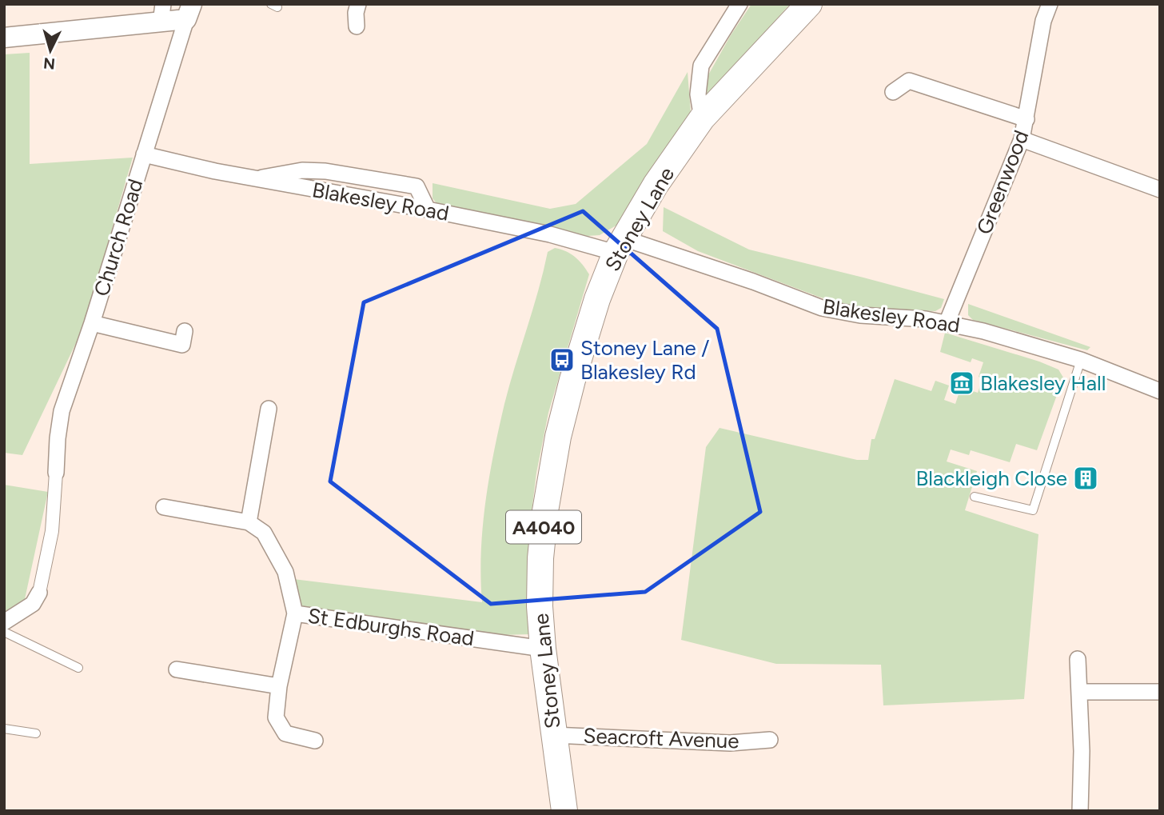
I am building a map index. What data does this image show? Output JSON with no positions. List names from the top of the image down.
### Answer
{
  "streets": {
    "main road": ["Stoney Lane", "A4040"],
    "street": [
      "Greenwood",
      "Blakesley Road",
      "Church Road",
      "St Edburghs Road",
      "Seacroft Avenue"
    ]
  },
  "crossings": [
    ["Greenwood", "Blakesley Road"],
    ["Blakesley Road", "Stoney Lane"],
    ["Blakesley Road", "Church Road"],
    ["Stoney Lane", "St Edburghs Road"],
    ["Stoney Lane", "Seacroft Avenue"]
  ],
  "places": {
    "bus stop": ["Stoney Lane / Blakesley Rd"],
    "museum": ["Blakesley Hall"],
    "building": ["Blackleigh Close"]
  },
  "north": "bottom"
}
